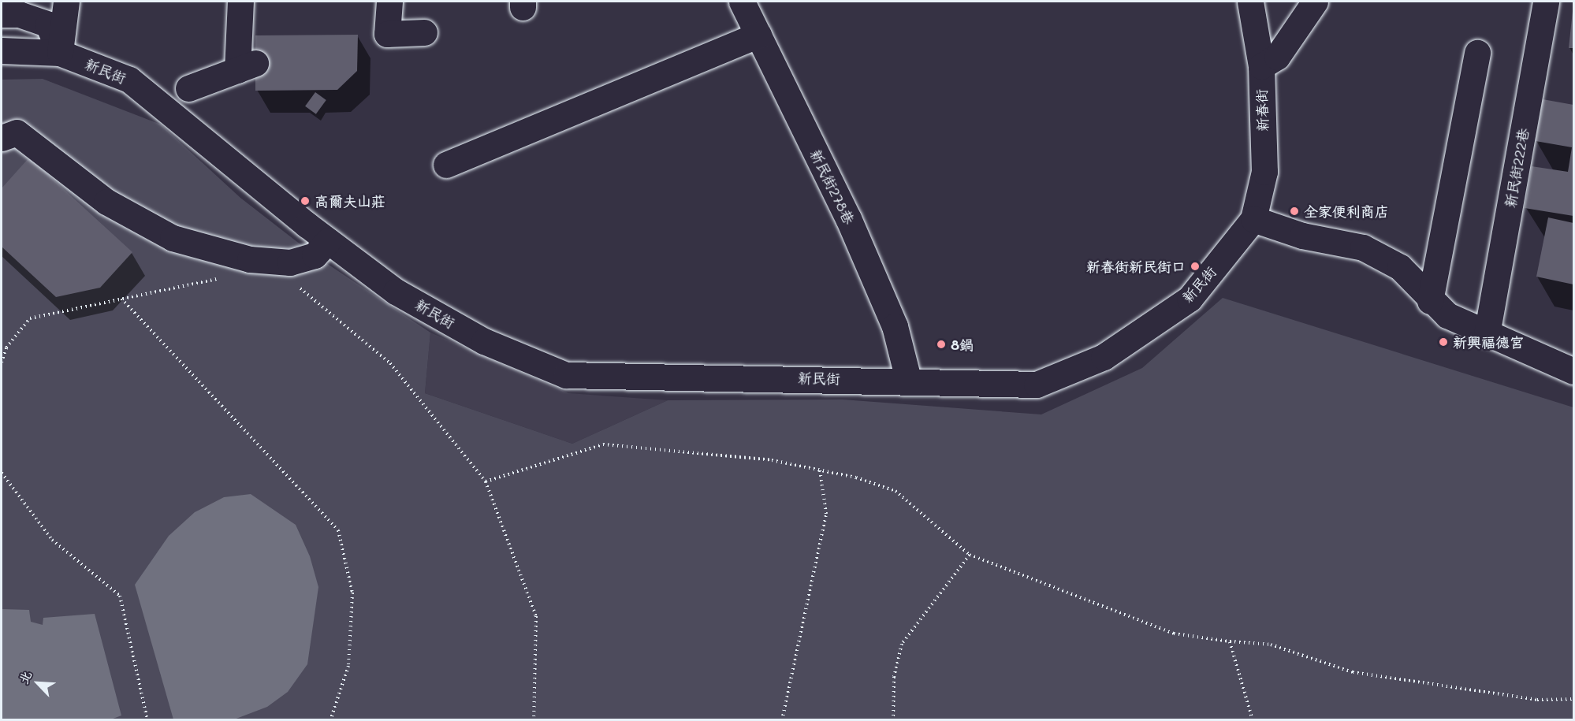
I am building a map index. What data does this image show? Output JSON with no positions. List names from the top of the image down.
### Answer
{
  "streets": {
    "street": [
      "新民街",
      "新春街",
      "新民街222巷",
      "新民街278巷"
    ]
  },
  "crossings": [
    ["新民街", "新春街"],
    ["新民街", "新民街278巷"]
  ],
  "places": [
    "高爾夫山莊",
    "全家便利商店",
    "新春街新民街口",
    "新興福德宮",
    "8鍋"
  ],
  "north": "top left"
}
